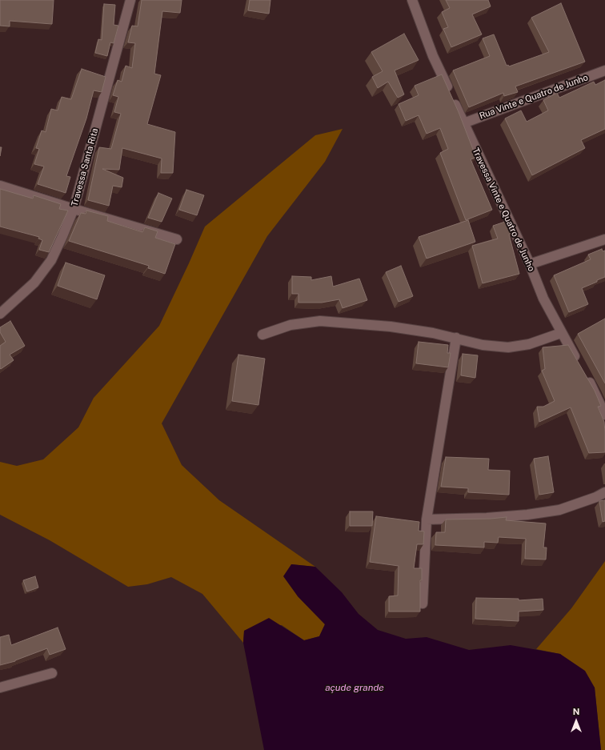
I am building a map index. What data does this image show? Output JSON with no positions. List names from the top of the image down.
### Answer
{
  "streets": {
    "street": ["Rua Vinte e Quatro de Junho", "Travessa Santa Rita", "Travessa Vinte e Quatro de Junho"]
  },
  "crossings": [
    ["Rua Vinte e Quatro de Junho", "Travessa Vinte e Quatro de Junho"]
  ],
  "water": ["açude grande"],
  "north": "top"
}
